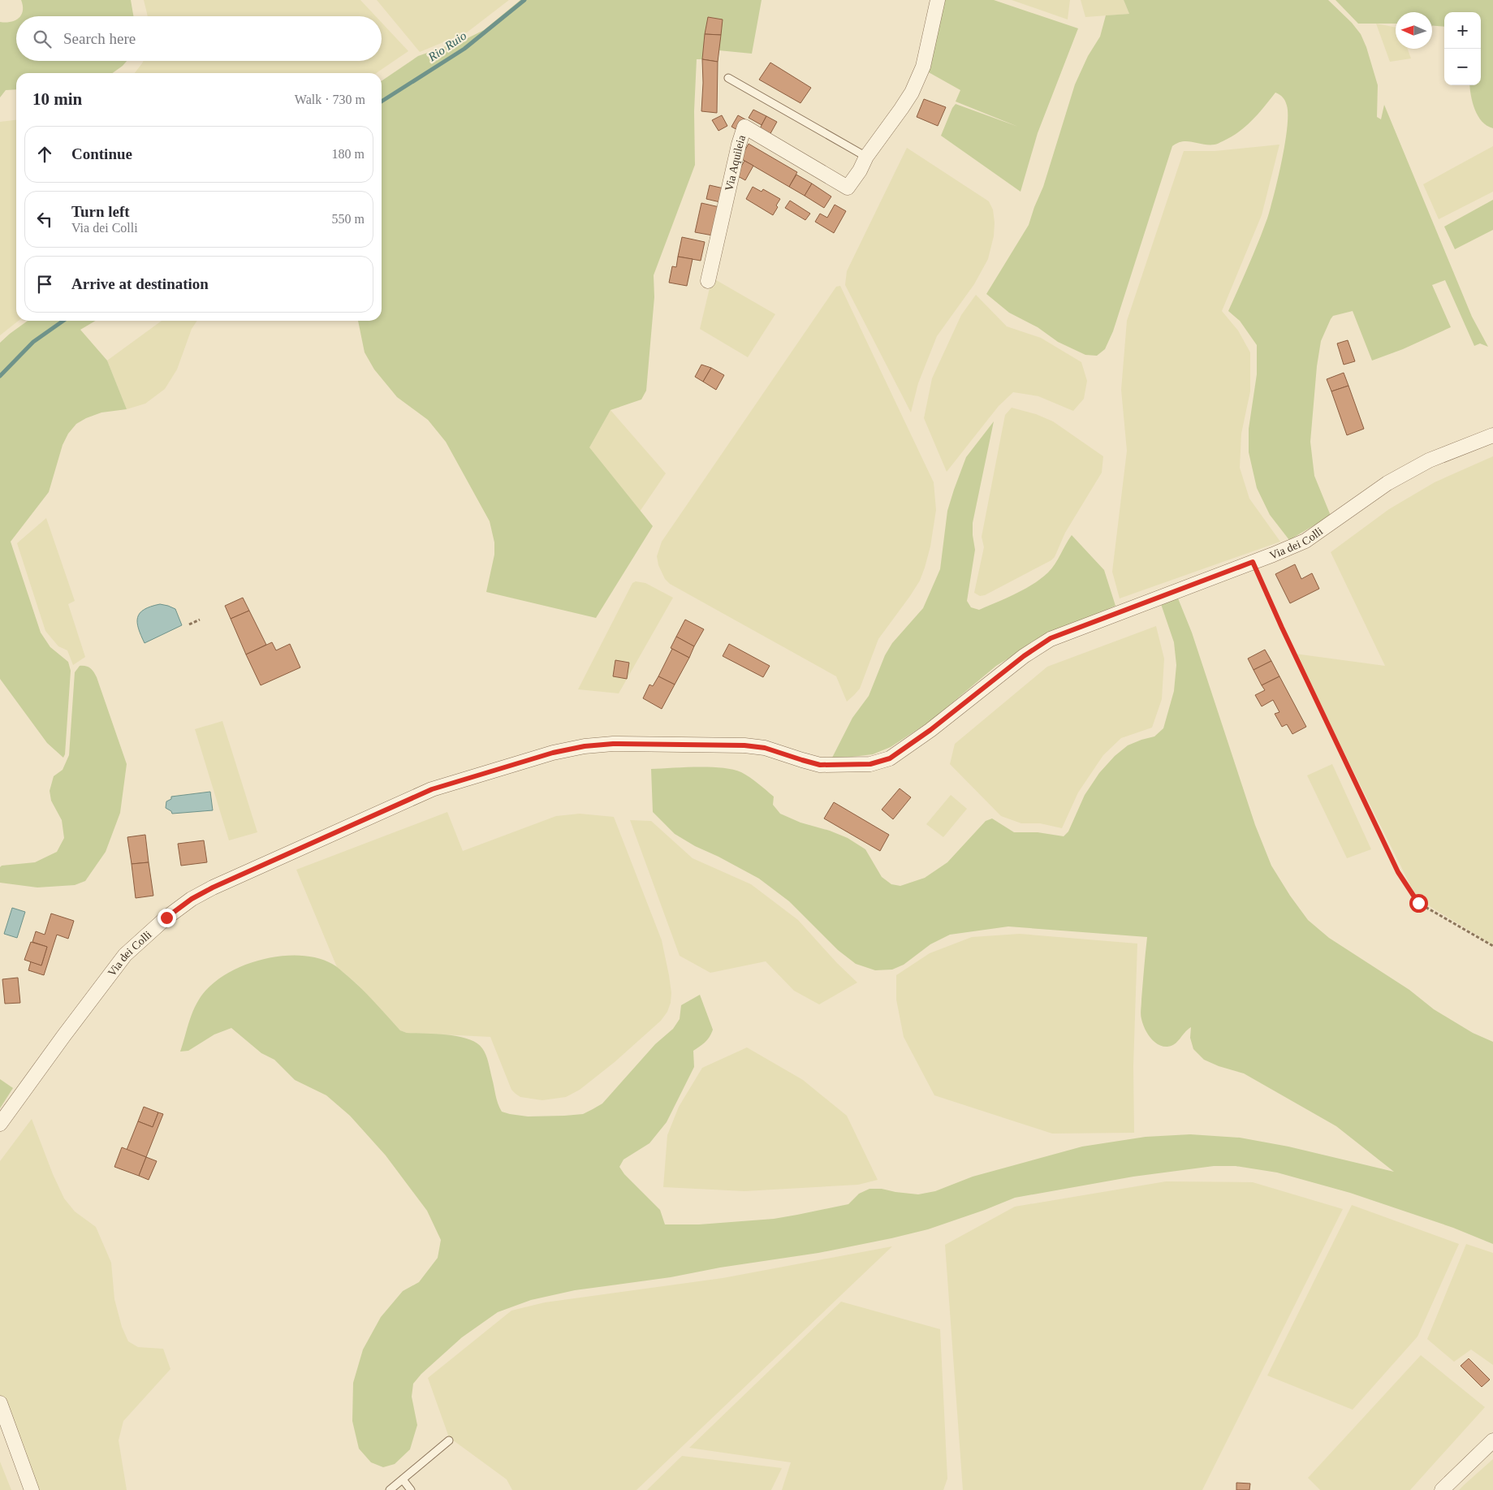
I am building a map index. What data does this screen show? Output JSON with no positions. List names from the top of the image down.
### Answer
{
  "streets": {
    "street": ["Via Aquileia", "Via dei Colli"]
  },
  "water": ["Rio Ruio"],
  "north": "left",
  "page": {
    "map_buttons": ["+", "−"],
    "search": "Search here",
    "heading": ["10 min", "Walk · 730 m"],
    "list": [
      ["Continue", "180 m"],
      ["Turn left", "Via dei Colli", "550 m"],
      "Arrive at destination"
    ]
  }
}
